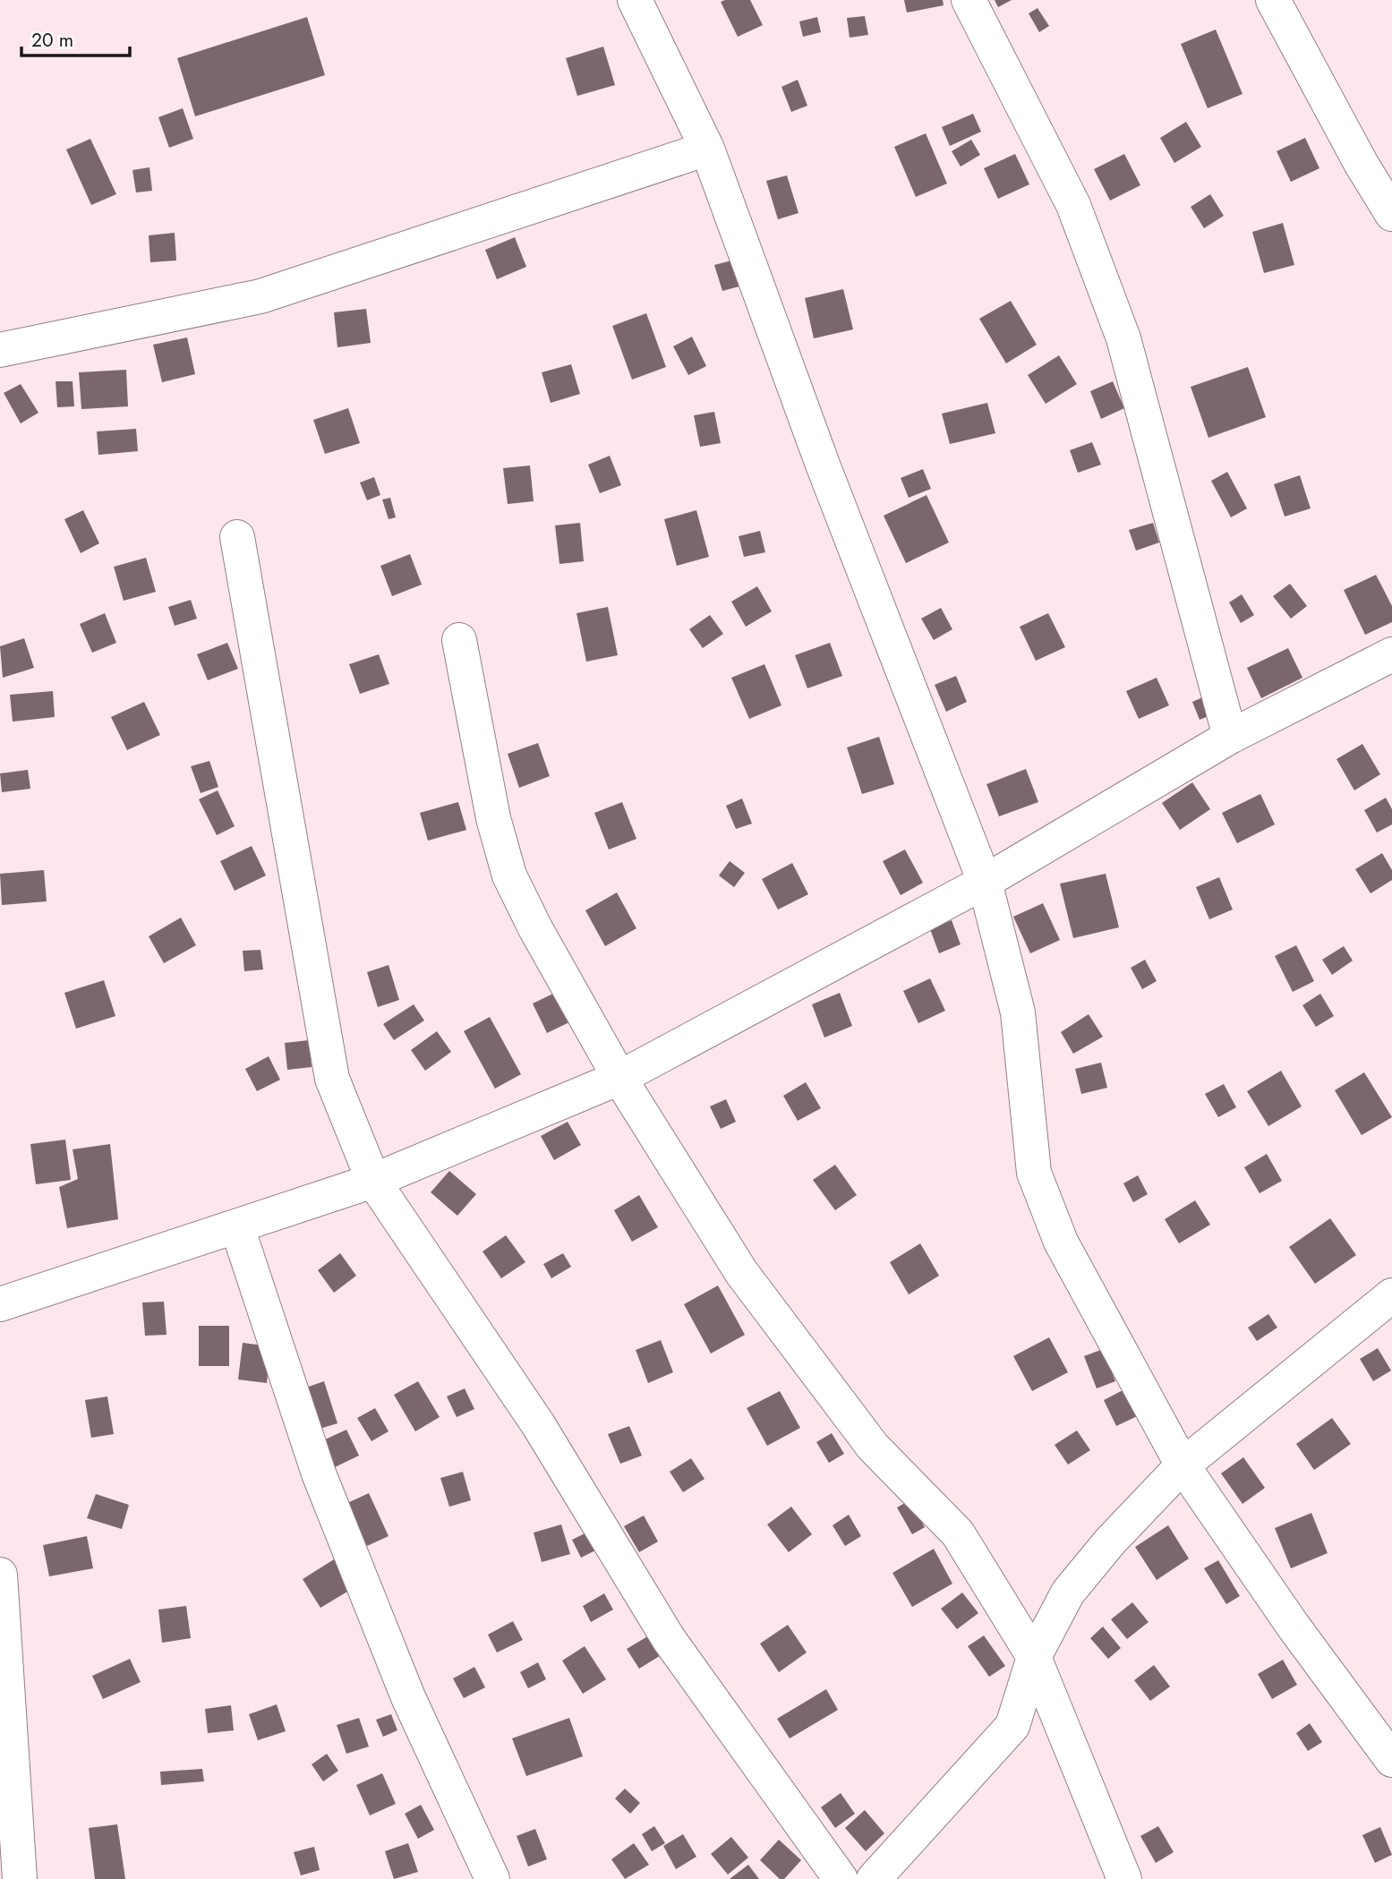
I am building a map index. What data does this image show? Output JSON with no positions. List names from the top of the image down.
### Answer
{
  "scale_bar": "20 m"
}
